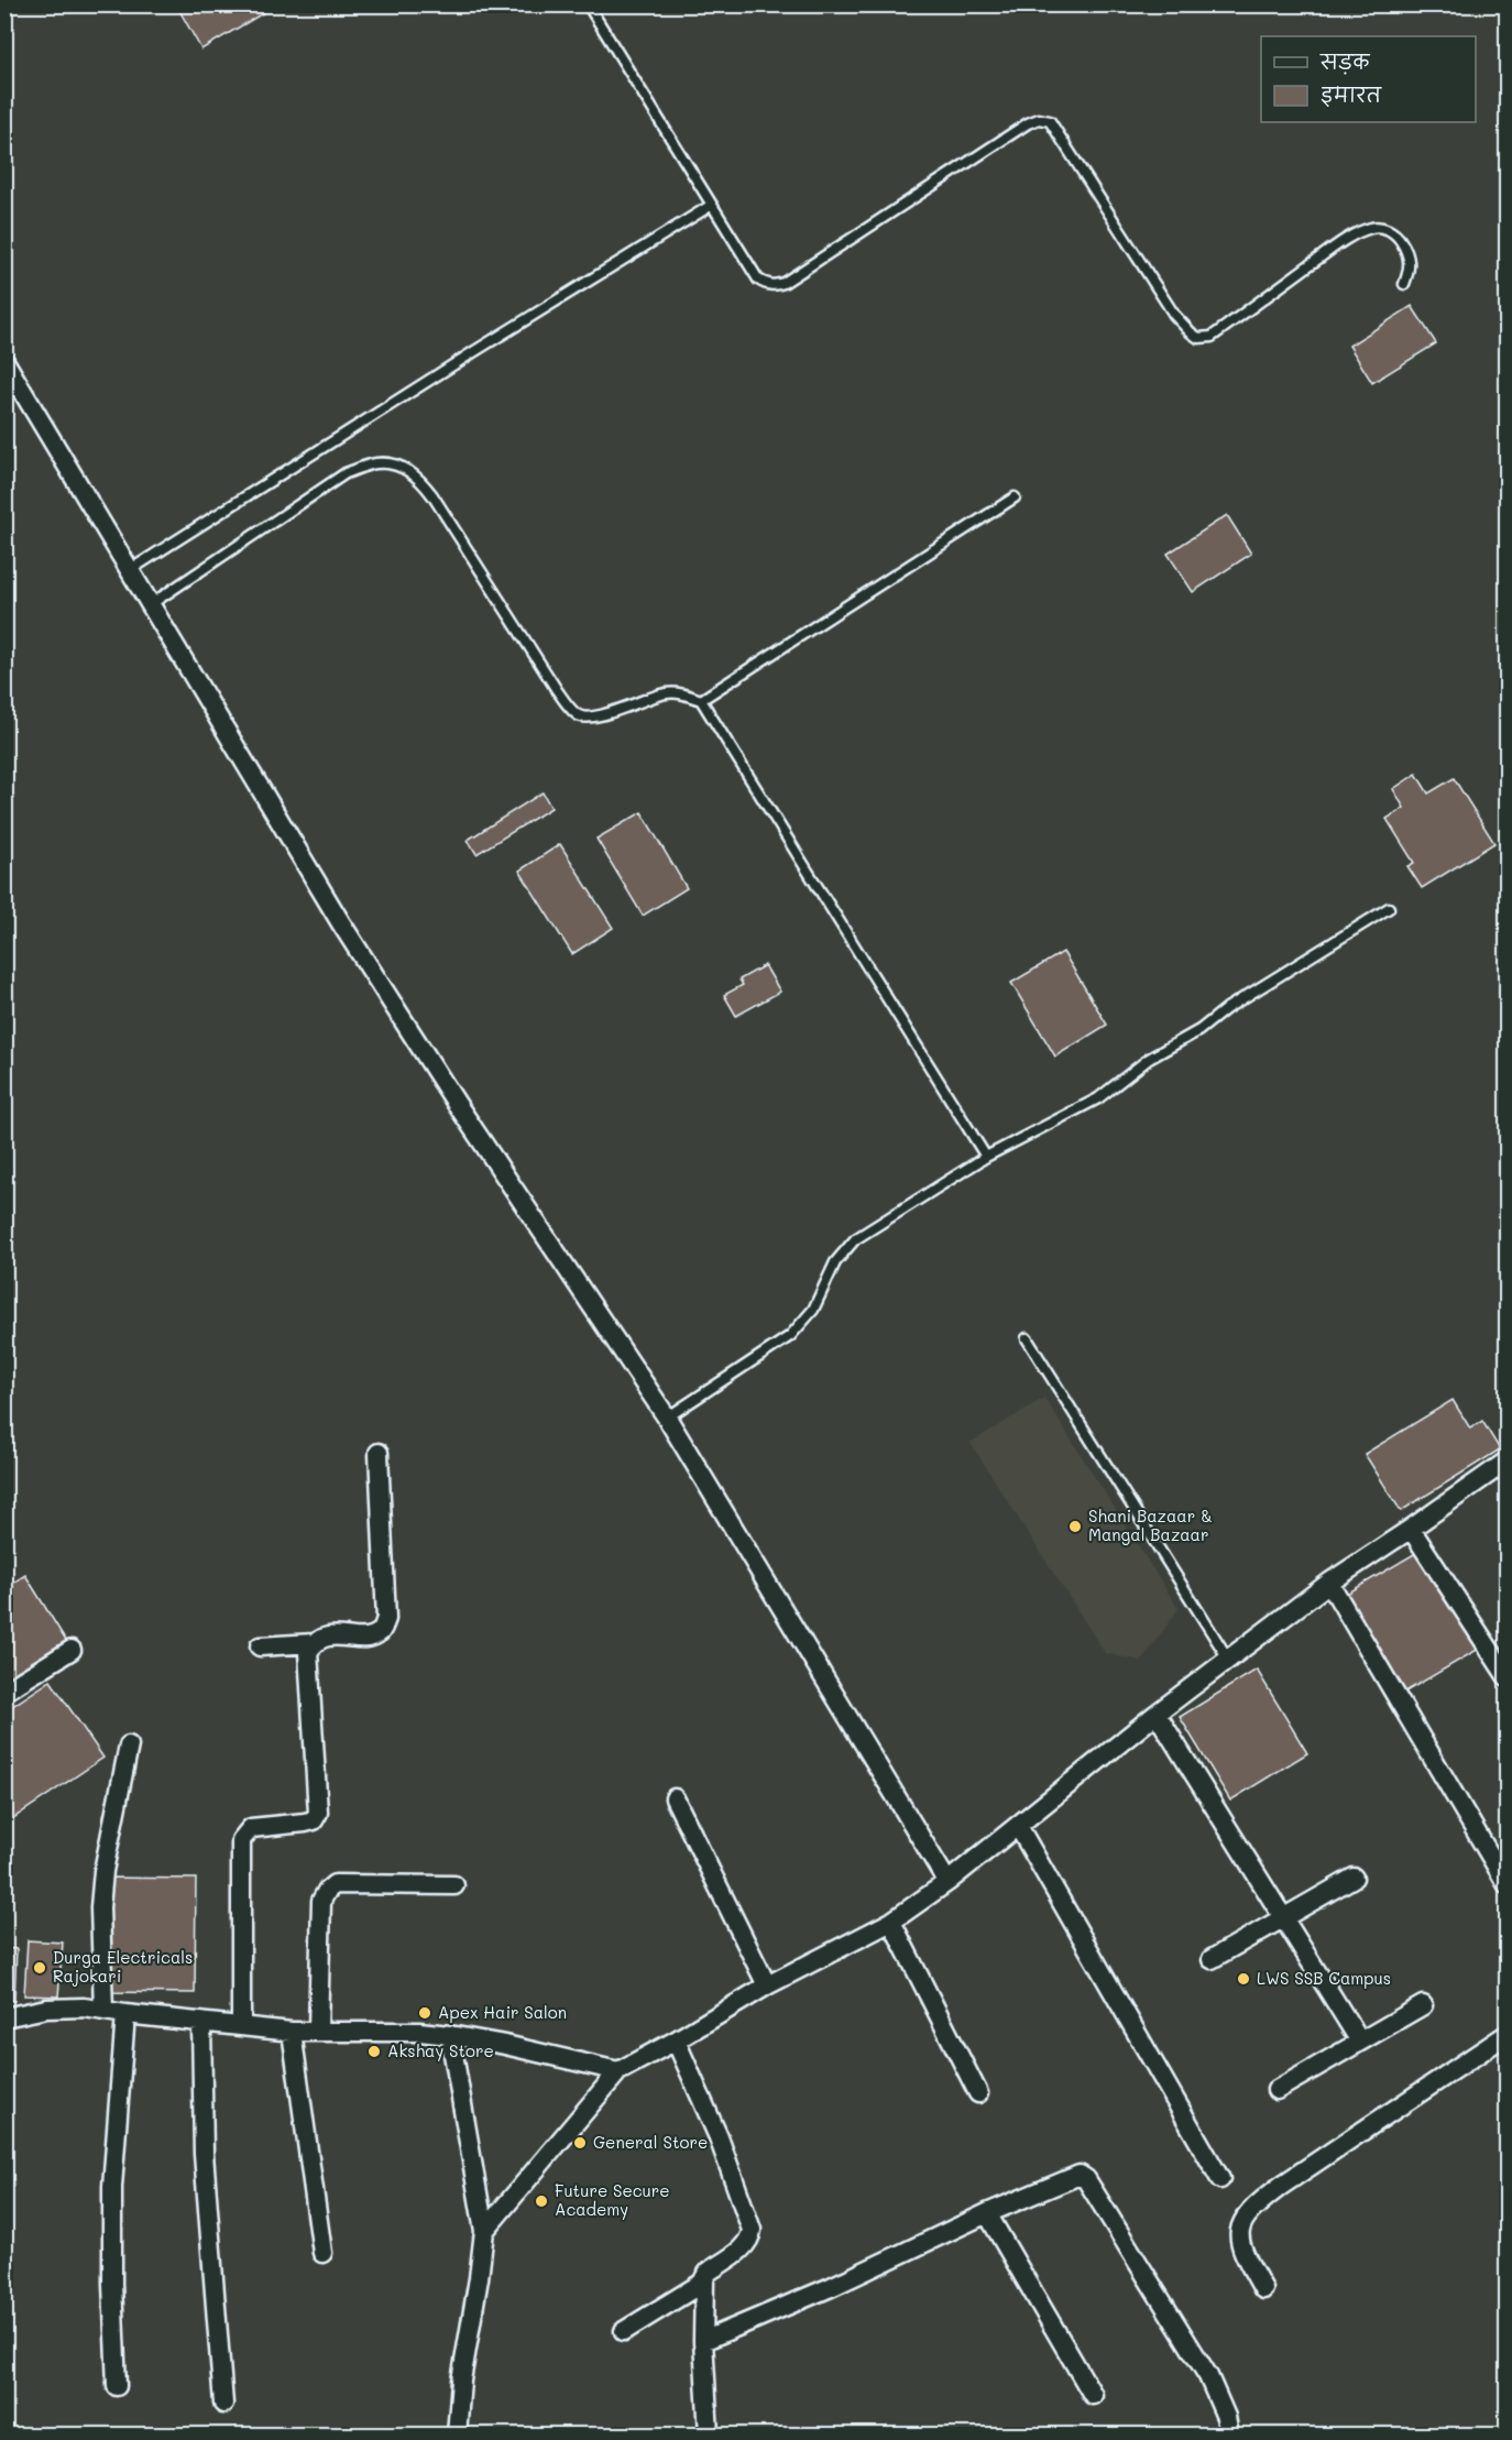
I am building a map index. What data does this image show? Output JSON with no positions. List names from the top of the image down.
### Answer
{
  "places": [
    "Shani Bazaar & Mangal Bazaar",
    "Durga Electricals Rajokari",
    "LWS SSB Campus",
    "Apex Hair Salon",
    "Akshay Store",
    "General Store",
    "Future Secure Academy"
  ],
  "legend": ["सड़क", "इमारत"]
}
